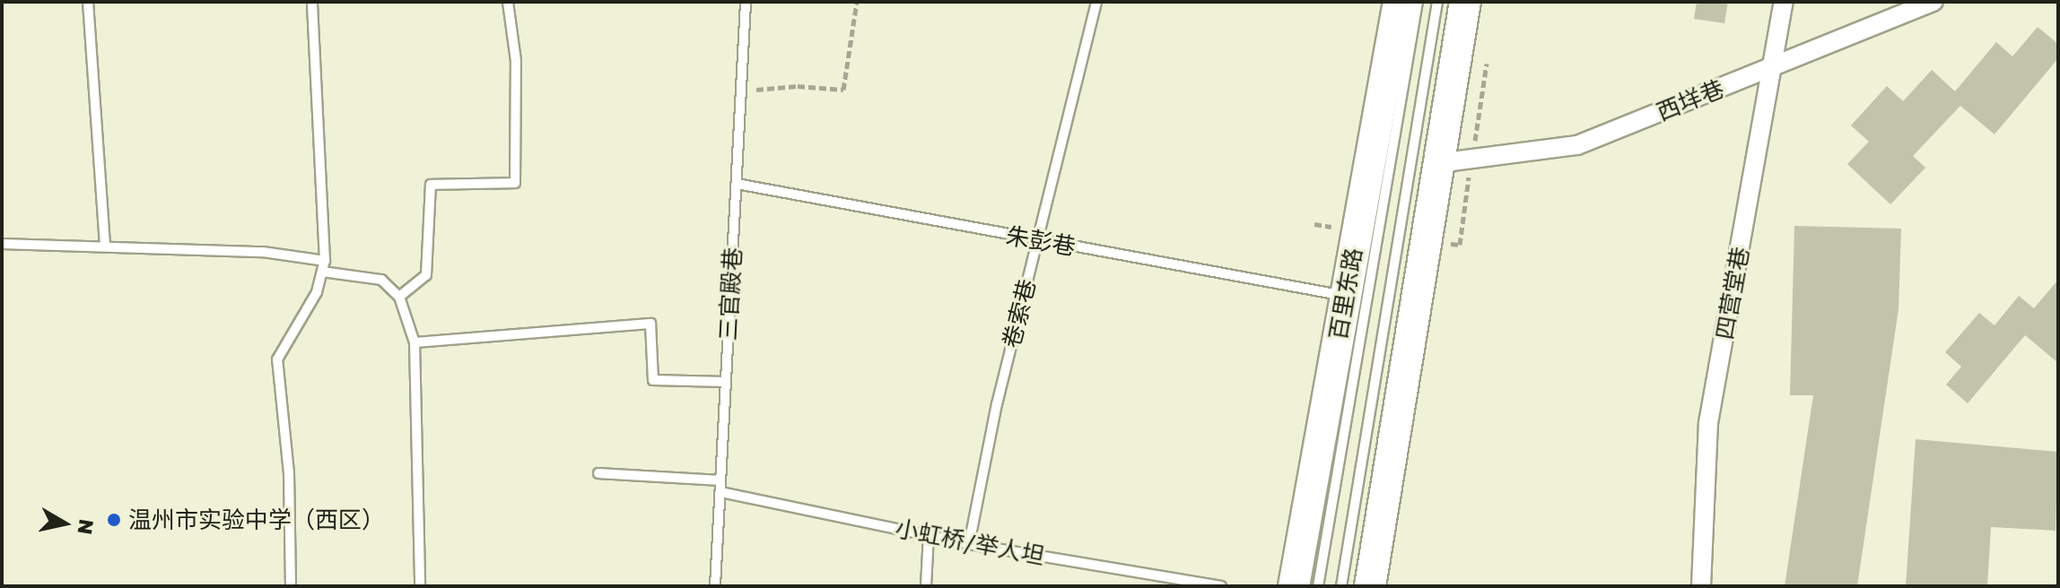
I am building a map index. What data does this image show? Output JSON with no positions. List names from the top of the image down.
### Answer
{
  "streets": {
    "main road": ["百里东路"],
    "street": ["西垟巷", "四营堂巷"],
    "lane": [
      "朱彭巷",
      "三官殿巷",
      "卷索巷",
      "小虹桥/举人坦"
    ]
  },
  "crossings": [
    ["西垟巷", "四营堂巷"],
    ["朱彭巷", "三官殿巷"],
    ["朱彭巷", "百里东路"],
    ["朱彭巷", "卷索巷"],
    ["三官殿巷", "小虹桥/举人坦"],
    ["卷索巷", "小虹桥/举人坦"]
  ],
  "places": ["温州市实验中学（西区）"],
  "north": "right"
}
